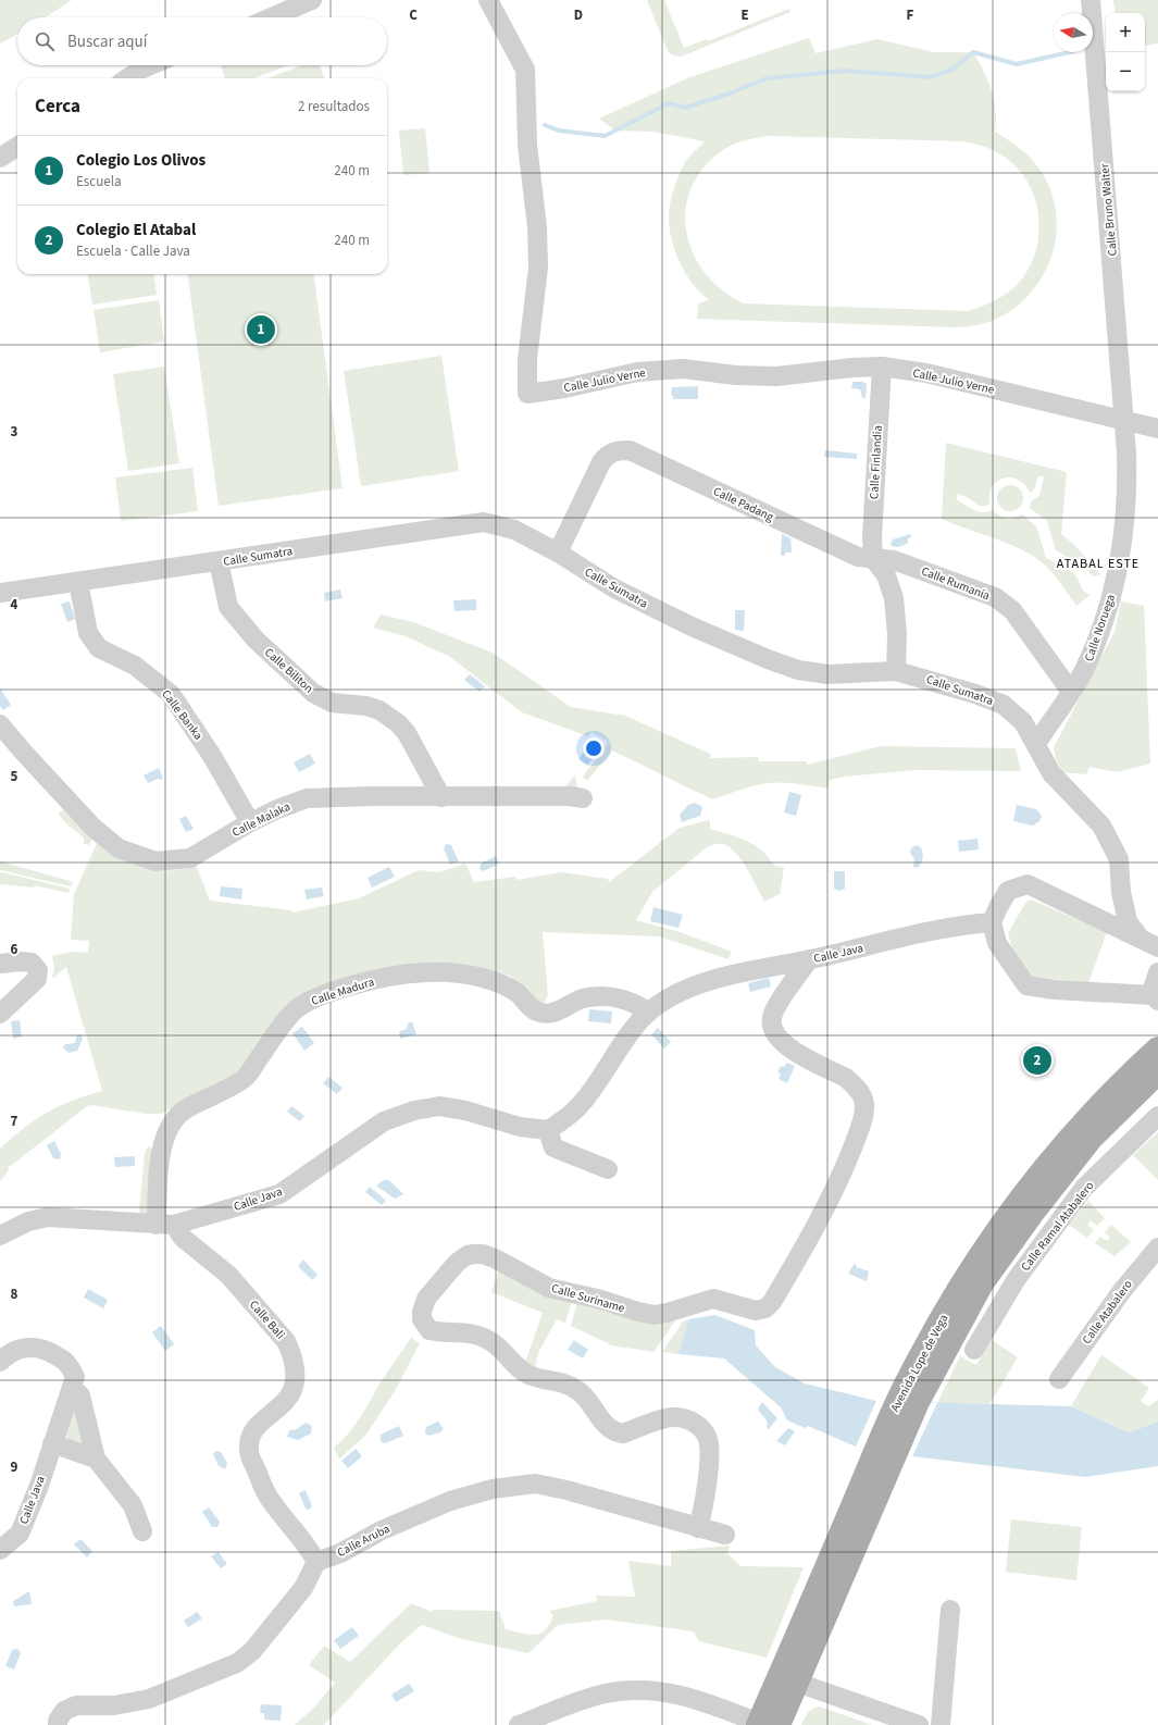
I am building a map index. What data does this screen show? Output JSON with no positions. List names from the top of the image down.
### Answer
{
  "streets": {
    "main road": ["Avenida Lope de Vega"],
    "street": [
      "Calle Bruno Walter",
      "Calle Julio Verne",
      "Calle Finlandia",
      "Calle Padang",
      "Calle Sumatra",
      "Calle Rumanía",
      "Calle Noruega",
      "Calle Biliton",
      "Calle Banka",
      "Calle Malaka",
      "Calle Java",
      "Calle Madura",
      "Calle Ramal Atabalero",
      "Calle Suriname",
      "Calle Atabalero",
      "Calle Bali",
      "Calle Aruba"
    ]
  },
  "crossings": [
    ["Calle Bruno Walter", "Calle Julio Verne"],
    ["Calle Bruno Walter", "Calle Noruega"],
    ["Calle Julio Verne", "Calle Finlandia"],
    ["Calle Julio Verne", "Calle Noruega"],
    ["Calle Finlandia", "Calle Padang"],
    ["Calle Finlandia", "Calle Rumanía"],
    ["Calle Padang", "Calle Sumatra"],
    ["Calle Padang", "Calle Rumanía"],
    ["Calle Sumatra", "Calle Noruega"],
    ["Calle Sumatra", "Calle Biliton"],
    ["Calle Sumatra", "Calle Banka"],
    ["Calle Sumatra", "Calle Java"],
    ["Calle Rumanía", "Calle Noruega"],
    ["Calle Biliton", "Calle Malaka"],
    ["Calle Banka", "Calle Malaka"],
    ["Calle Java", "Calle Madura"],
    ["Calle Java", "Calle Suriname"],
    ["Calle Java", "Calle Bali"],
    ["Calle Madura", "Calle Bali"],
    ["Calle Suriname", "Calle Aruba"],
    ["Calle Bali", "Calle Aruba"]
  ],
  "districts": ["ATABAL ESTE"],
  "north": "left",
  "page": {
    "map_buttons": ["+", "−"],
    "search": "Buscar aquí",
    "heading": ["Cerca", "2 resultados"],
    "list": [
      {
        "mark": "1",
        "name": "Colegio Los Olivos",
        "note": "Escuela",
        "value": "240 m"
      },
      {
        "mark": "2",
        "name": "Colegio El Atabal",
        "note": "Escuela · Calle Java",
        "value": "240 m"
      }
    ],
    "pins": ["1", "2"]
  },
  "grid": {
    "columns": [
      "C",
      "D",
      "E",
      "F"
    ],
    "rows": [
      "3",
      "4",
      "5",
      "6",
      "7",
      "8",
      "9"
    ]
  }
}
